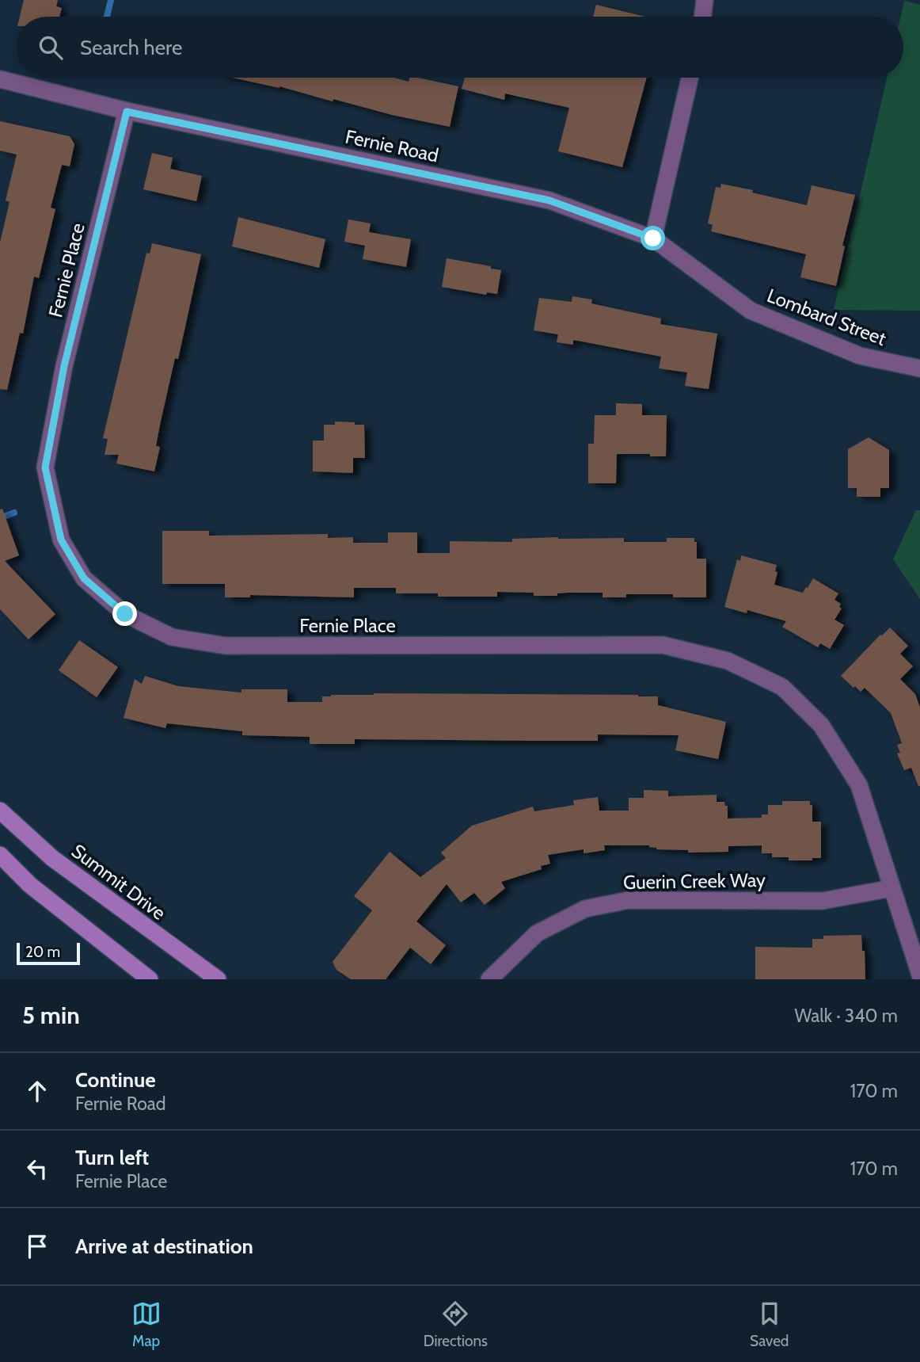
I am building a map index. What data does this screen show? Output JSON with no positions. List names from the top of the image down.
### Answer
{
  "streets": {
    "main road": ["Summit Drive"],
    "street": [
      "Fernie Road",
      "Fernie Place",
      "Lombard Street",
      "Guerin Creek Way"
    ]
  },
  "crossings": [
    ["Fernie Road", "Fernie Place"],
    ["Fernie Road", "Lombard Street"],
    ["Fernie Place", "Guerin Creek Way"]
  ],
  "scale_bar": "20 m",
  "page": {
    "search": "Search here",
    "scale": "20 m",
    "heading": ["5 min", "Walk · 340 m"],
    "list": [
      ["Continue", "Fernie Road", "170 m"],
      ["Turn left", "Fernie Place", "170 m"],
      "Arrive at destination"
    ],
    "nav": ["Map", "Directions", "Saved"]
  }
}
